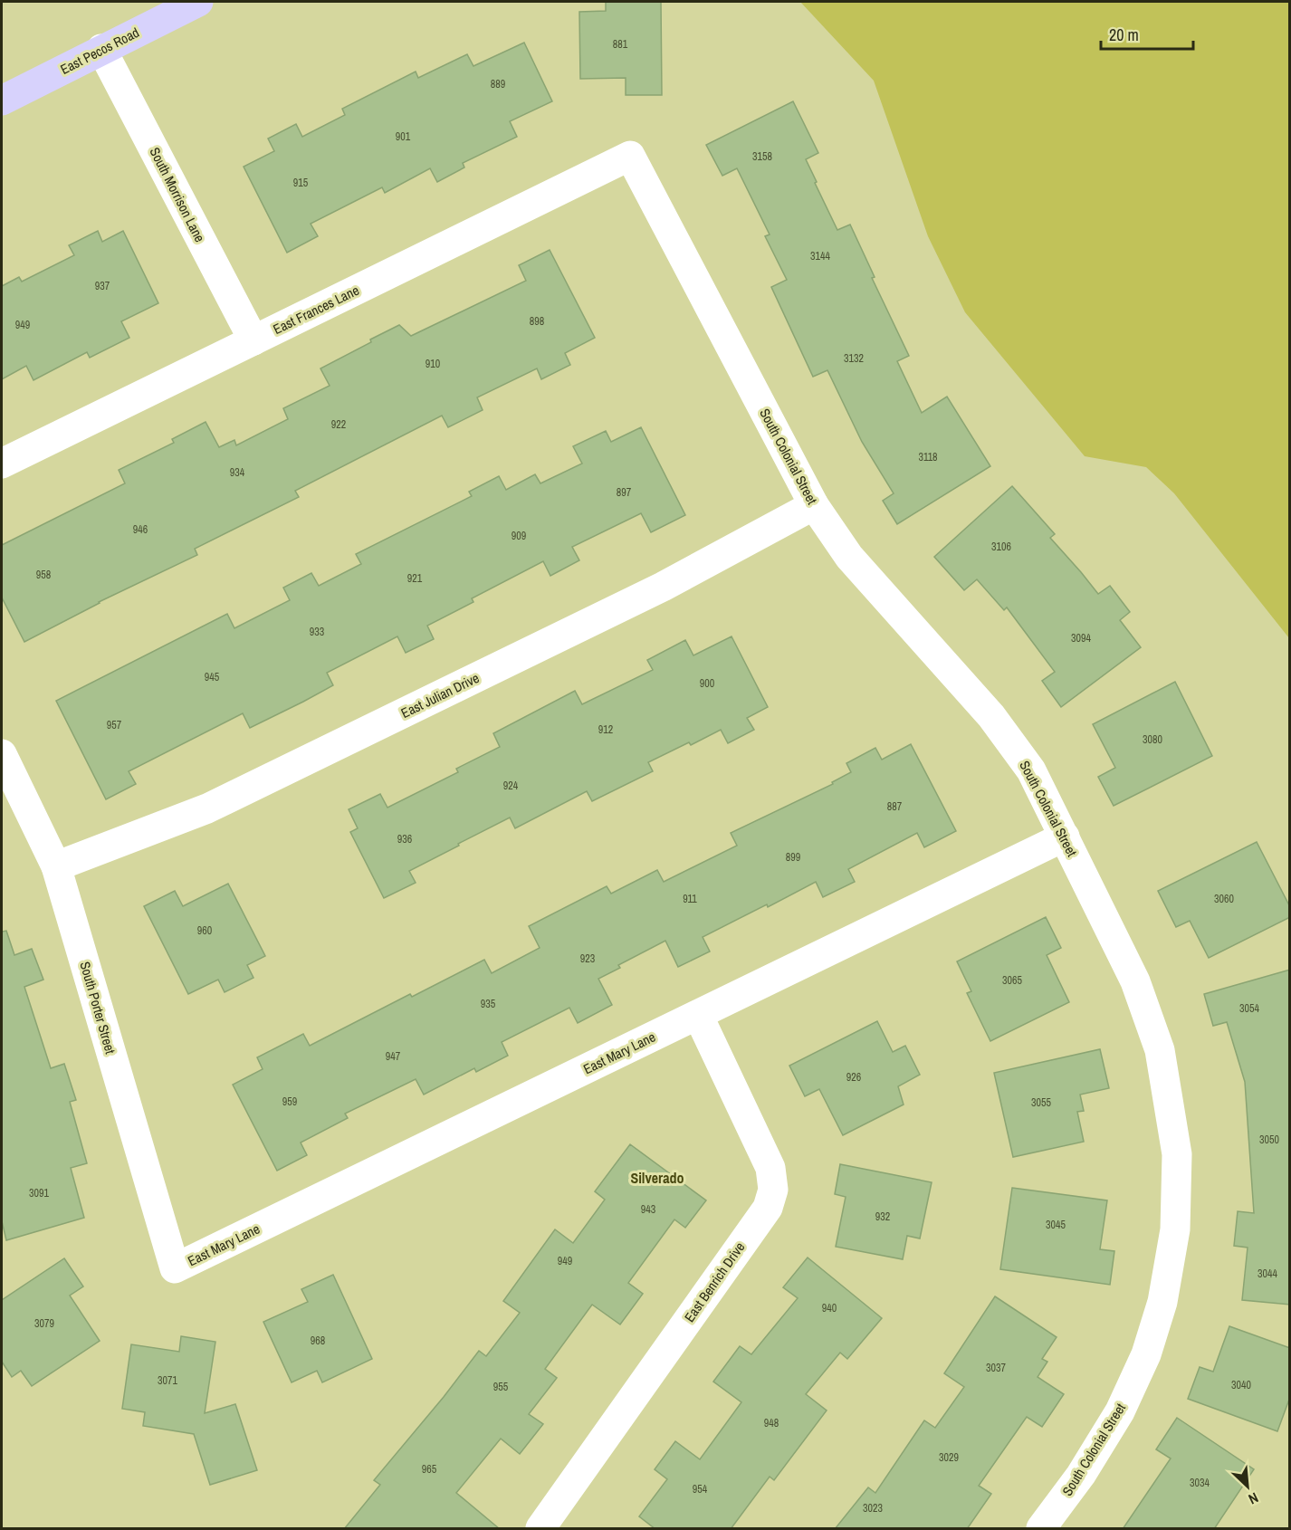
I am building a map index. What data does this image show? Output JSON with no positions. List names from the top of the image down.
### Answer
{
  "streets": {
    "main road": ["East Pecos Road"],
    "street": [
      "South Morrison Lane",
      "East Frances Lane",
      "South Colonial Street",
      "East Julian Drive",
      "South Porter Street",
      "East Mary Lane",
      "East Benrich Drive"
    ]
  },
  "crossings": [
    ["East Pecos Road", "South Morrison Lane"],
    ["South Morrison Lane", "East Frances Lane"],
    ["East Frances Lane", "South Colonial Street"],
    ["South Colonial Street", "East Julian Drive"],
    ["South Colonial Street", "East Mary Lane"],
    ["East Julian Drive", "South Porter Street"],
    ["South Porter Street", "East Mary Lane"],
    ["East Mary Lane", "East Benrich Drive"]
  ],
  "districts": ["Silverado"],
  "house_numbers": [
    "881",
    "889",
    "901",
    "3158",
    "915",
    "3144",
    "937",
    "898",
    "949",
    "3132",
    "910",
    "922",
    "3118",
    "934",
    "897",
    "946",
    "909",
    "3106",
    "958",
    "921",
    "933",
    "3094",
    "945",
    "900",
    "957",
    "912",
    "3080",
    "924",
    "887",
    "936",
    "899",
    "911",
    "3060",
    "960",
    "923",
    "3065",
    "935",
    "3054",
    "947",
    "926",
    "959",
    "3055",
    "3050",
    "3091",
    "943",
    "932",
    "3045",
    "949",
    "3044",
    "940",
    "3079",
    "968",
    "3037",
    "3071",
    "3040",
    "955",
    "948",
    "3029",
    "965",
    "3034",
    "954",
    "3023"
  ],
  "scale_bar": "20 m",
  "north": "bottom right"
}
